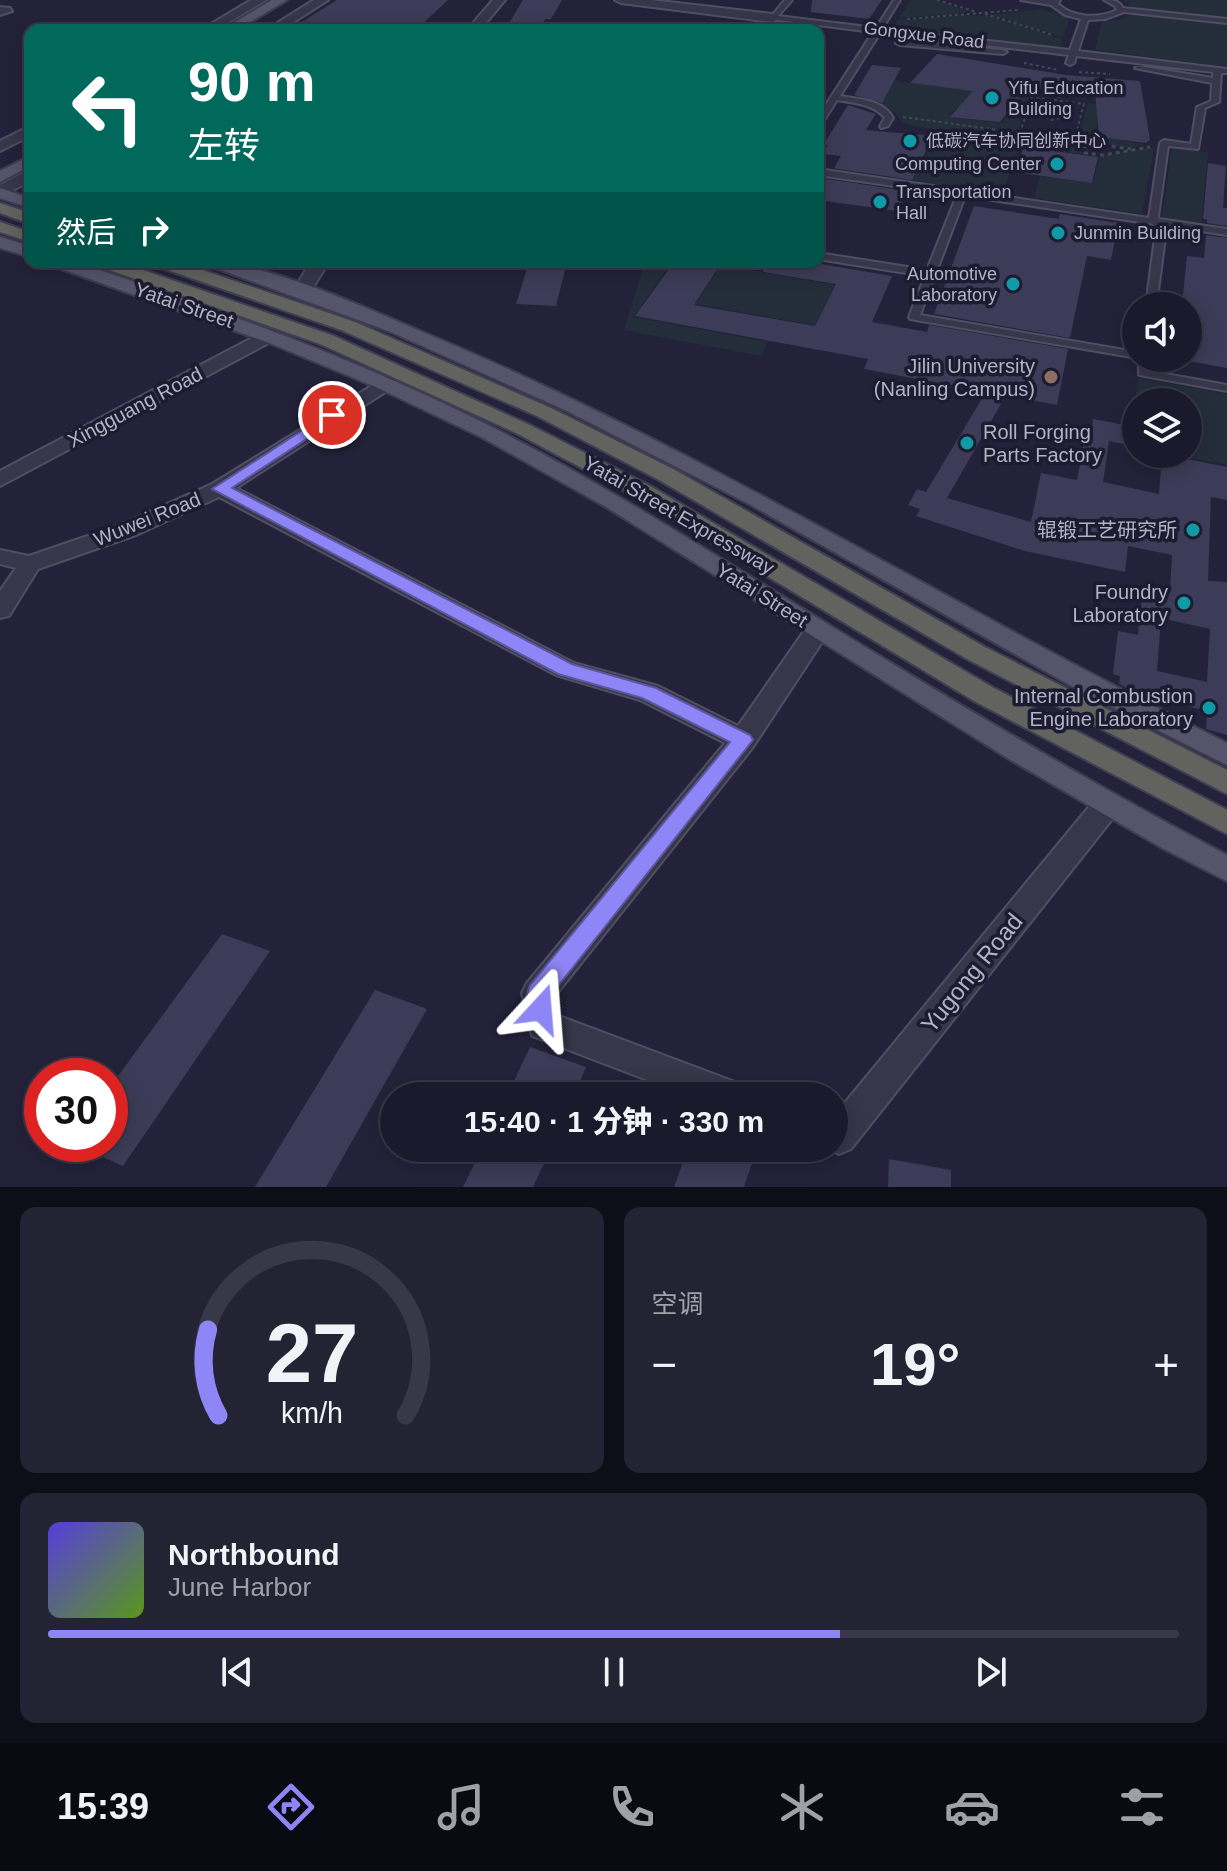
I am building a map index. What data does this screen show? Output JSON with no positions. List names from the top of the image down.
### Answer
{
  "streets": {
    "highway": ["Yatai Street Expressway"],
    "main road": ["Yatai Street"],
    "street": [
      "Gongxue Road",
      "Xingguang Road",
      "Wuwei Road",
      "Yugong Road"
    ]
  },
  "crossings": [
    ["Yatai Street", "Xingguang Road"],
    ["Yatai Street", "Wuwei Road"],
    ["Yatai Street", "Yugong Road"]
  ],
  "places": [
    "Yifu Education Building",
    "低碳汽车协同创新中心",
    "Computing Center",
    "Transportation Hall",
    "Junmin Building",
    "Automotive Laboratory",
    "Jilin University (Nanling Campus)",
    "Roll Forging Parts Factory",
    "辊锻工艺研究所",
    "Foundry Laboratory",
    "Internal Combustion Engine Laboratory"
  ],
  "page": {
    "turn": ["90 m", "左转"],
    "then": "然后",
    "limit": "30",
    "trip": "15:40 · 1 分钟 · 330 m",
    "tile": "空调",
    "heat": ["−", "19°", "+"],
    "song": ["Northbound", "June Harbor"],
    "tabs": "15:39",
    "gauge": ["27", "km/h"]
  }
}
